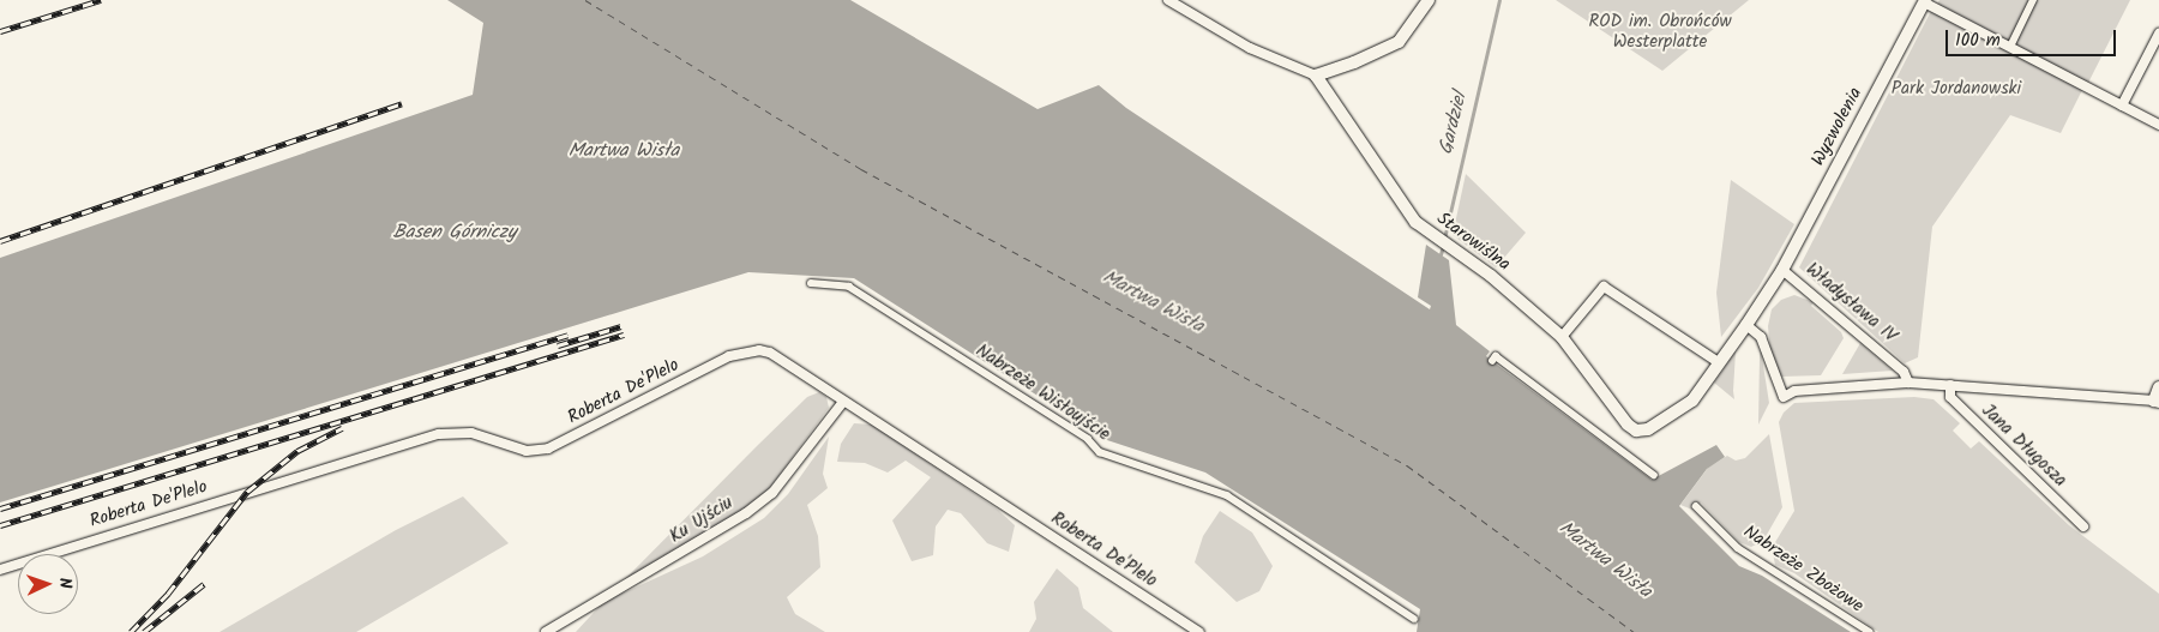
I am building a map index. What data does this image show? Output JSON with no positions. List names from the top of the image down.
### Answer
{
  "streets": {
    "street": [
      "Wyzwolenia",
      "Starowiślna",
      "Władysława IV",
      "Roberta De'Plelo",
      "Nabrzeże Wisłoujście",
      "Jana Długosza",
      "Ku Ujściu",
      "Nabrzeże Zbożowe"
    ]
  },
  "crossings": [
    ["Wyzwolenia", "Władysława IV"],
    ["Starowiślna", "Władysława IV"],
    ["Roberta De'Plelo", "Ku Ujściu"]
  ],
  "water": ["Gardziel", "Martwa Wisła", "Basen Górniczy"],
  "parks": ["ROD im. Obrońców Westerplatte", "Park Jordanowski"],
  "scale_bar": "100 m",
  "north": "right"
}
